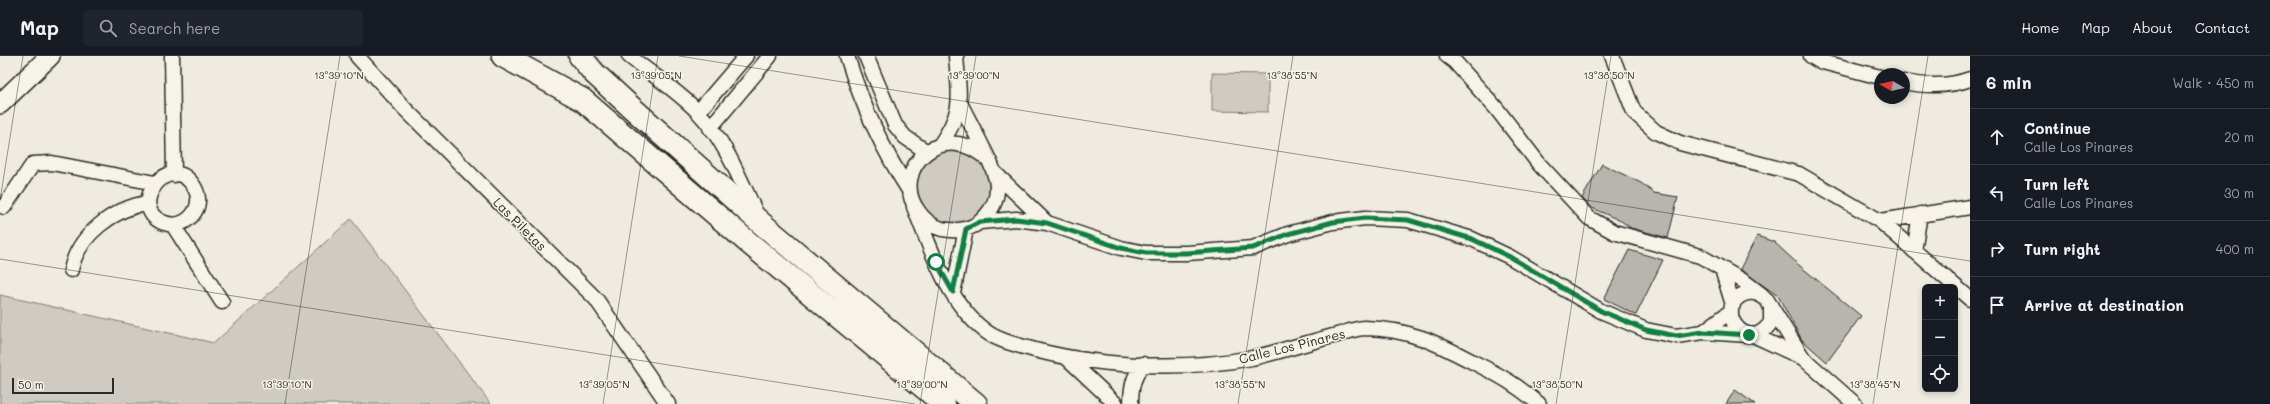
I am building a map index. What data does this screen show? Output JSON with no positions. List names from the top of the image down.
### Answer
{
  "streets": {
    "street": ["Las Piletas", "Calle Los Pinares"]
  },
  "scale_bar": "50 m",
  "north": "left",
  "page": {
    "header": "Map",
    "search": "Search here",
    "nav": [
      "Home",
      "Map",
      "About",
      "Contact"
    ],
    "heading": ["6 min", "Walk · 450 m"],
    "list": [
      ["Continue", "Calle Los Pinares", "20 m"],
      ["Turn left", "Calle Los Pinares", "30 m"],
      ["Turn right", "400 m"],
      "Arrive at destination"
    ],
    "map_buttons": ["+", "−"],
    "scale": "50 m"
  },
  "coordinates": [
    "13°39'10\"N",
    "13°39'05\"N",
    "13°39'00\"N",
    "13°38'55\"N",
    "13°38'50\"N",
    "13°38'45\"N"
  ]
}
